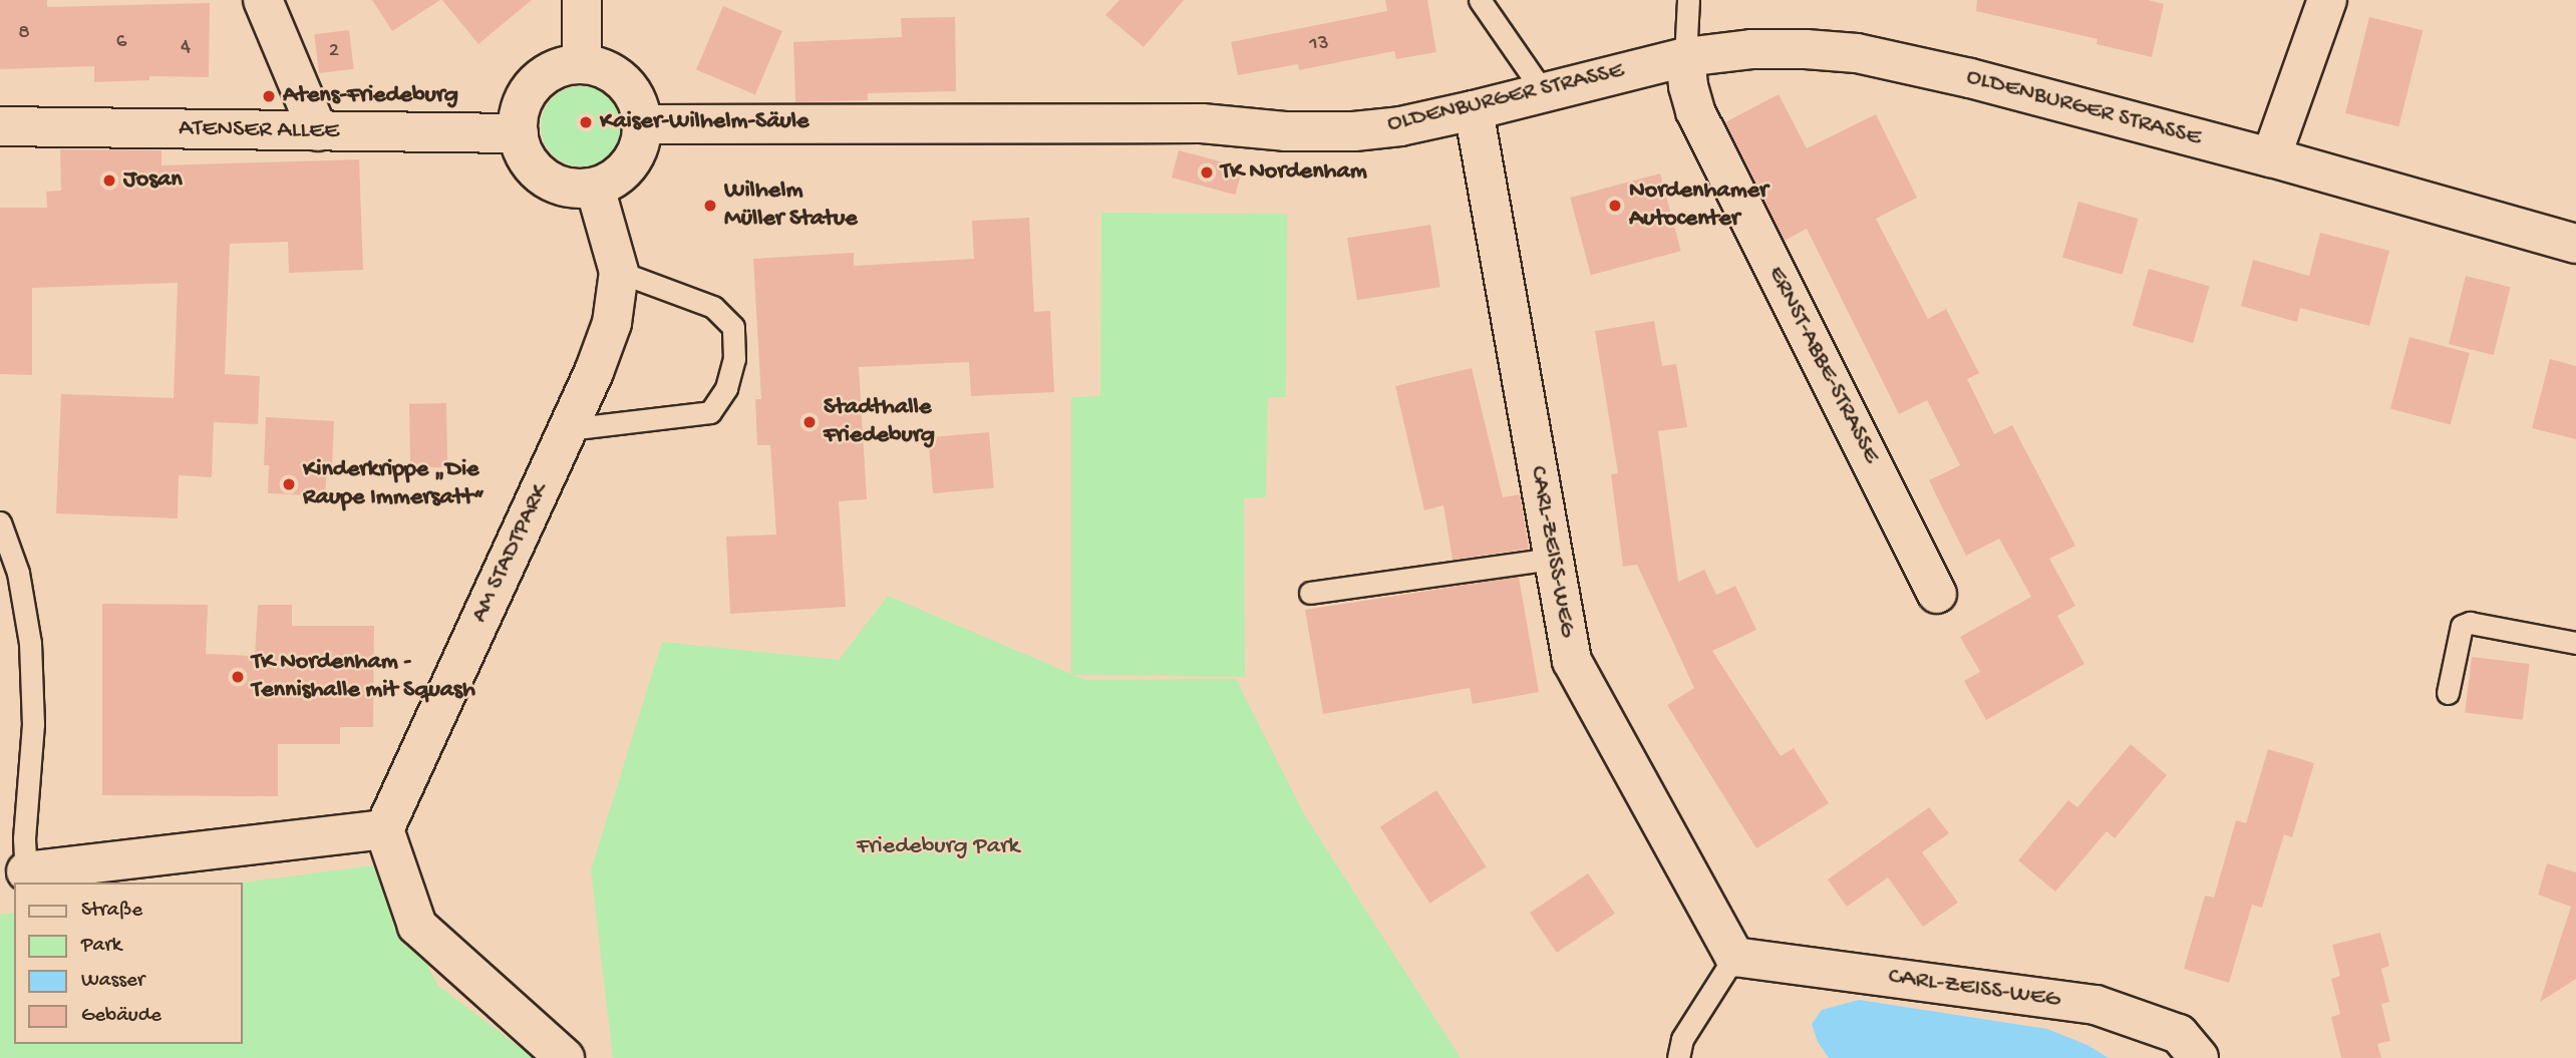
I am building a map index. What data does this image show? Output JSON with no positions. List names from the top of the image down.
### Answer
{
  "streets": {
    "street": [
      "OLDENBURGER STRASSE",
      "ATENSER ALLEE",
      "ERNST-ABBE-STRASSE",
      "CARL-ZEISS-WEG",
      "AM STADTPARK"
    ]
  },
  "crossings": [
    ["OLDENBURGER STRASSE", "ATENSER ALLEE"],
    ["OLDENBURGER STRASSE", "ERNST-ABBE-STRASSE"],
    ["OLDENBURGER STRASSE", "CARL-ZEISS-WEG"],
    ["OLDENBURGER STRASSE", "AM STADTPARK"],
    ["ATENSER ALLEE", "AM STADTPARK"]
  ],
  "parks": ["Friedeburg Park"],
  "places": [
    "Atens-Friedeburg",
    "Kaiser-Wilhelm-Säule",
    "TK Nordenham",
    "Josan",
    "Wilhelm Müller Statue",
    "Nordenhamer Autocenter",
    "Stadthalle Friedeburg",
    "Kinderkrippe „Die Raupe Immersatt“",
    "TK Nordenham - Tennishalle mit Squash"
  ],
  "house_numbers": [
    "8",
    "6",
    "13",
    "4",
    "2"
  ],
  "legend": [
    "Straße",
    "Park",
    "Wasser",
    "Gebäude"
  ]
}
